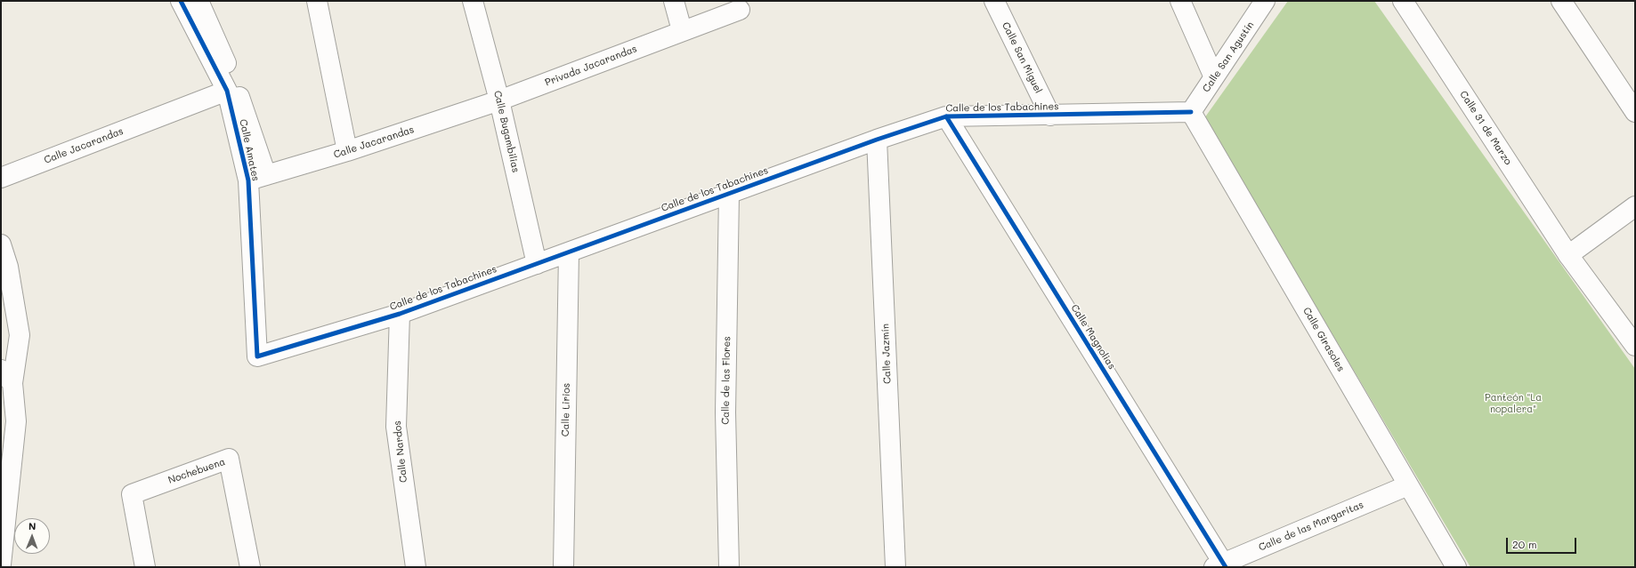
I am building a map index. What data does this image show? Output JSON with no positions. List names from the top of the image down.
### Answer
{
  "streets": {
    "street": [
      "Calle San Agustín",
      "Calle San Miguel",
      "Privada Jacarandas",
      "Calle de los Tabachines",
      "Calle 31 de Marzo",
      "Calle Bugambilias",
      "Calle Jacarandas",
      "Calle Amates",
      "Calle Magnolias",
      "Calle Girasoles",
      "Calle Jazmín",
      "Calle de las Flores",
      "Calle Lirios",
      "Calle Nardos",
      "Nochebuena",
      "Calle de las Margaritas"
    ]
  },
  "crossings": [
    ["Calle San Agustín", "Calle de los Tabachines"],
    ["Calle San Agustín", "Calle Girasoles"],
    ["Calle San Miguel", "Calle de los Tabachines"],
    ["Privada Jacarandas", "Calle Bugambilias"],
    ["Privada Jacarandas", "Calle Jacarandas"],
    ["Calle de los Tabachines", "Calle Bugambilias"],
    ["Calle de los Tabachines", "Calle Amates"],
    ["Calle de los Tabachines", "Calle Magnolias"],
    ["Calle de los Tabachines", "Calle Girasoles"],
    ["Calle de los Tabachines", "Calle Jazmín"],
    ["Calle de los Tabachines", "Calle de las Flores"],
    ["Calle de los Tabachines", "Calle Lirios"],
    ["Calle de los Tabachines", "Calle Nardos"],
    ["Calle Bugambilias", "Calle Jacarandas"],
    ["Calle Jacarandas", "Calle Amates"],
    ["Calle Magnolias", "Calle de las Margaritas"],
    ["Calle Girasoles", "Calle de las Margaritas"]
  ],
  "parks": ["Panteón \"La nopalera\""],
  "scale_bar": "20 m",
  "north": "top"
}
